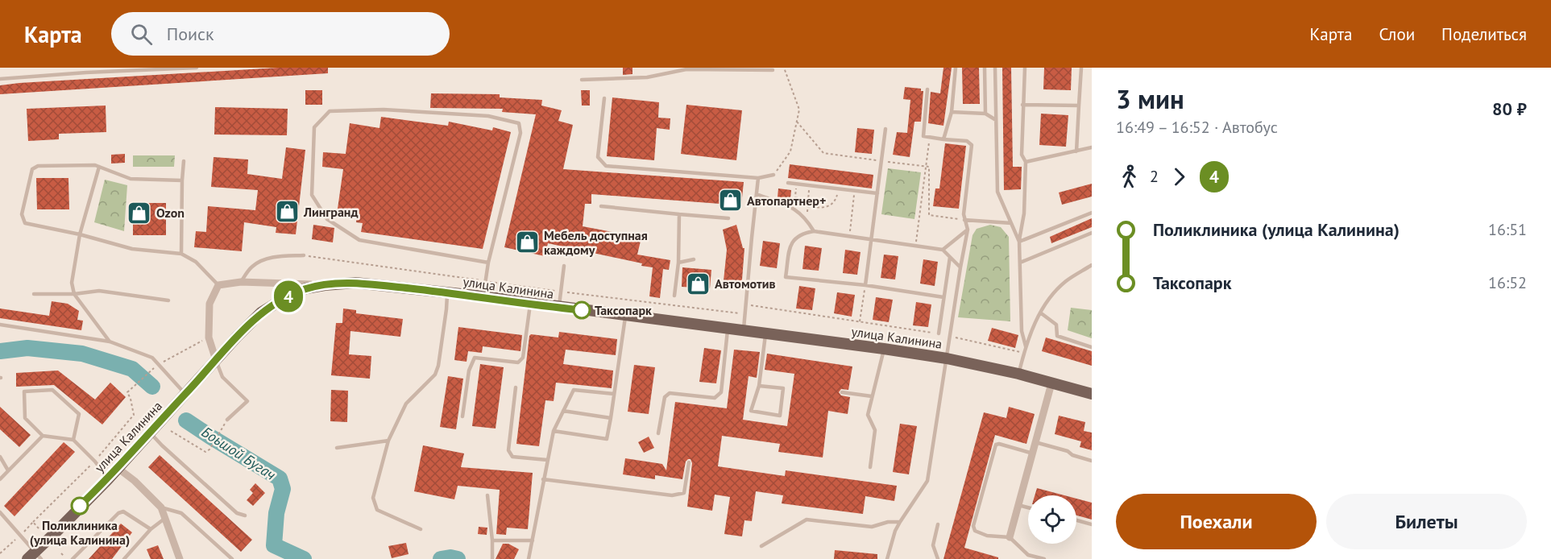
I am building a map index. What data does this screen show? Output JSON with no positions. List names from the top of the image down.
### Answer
{
  "streets": {
    "main road": ["улица Калинина"]
  },
  "water": ["Боьшой Бугач"],
  "places": {
    "shop": [
      "Автопартнер+",
      "Лингранд",
      "Ozon",
      "Мебель доступная каждому",
      "Автомотив"
    ],
    "other": ["Таксопарк", "Поликлиника (улица Калинина)"]
  },
  "lines": ["bus line 4"],
  "page": {
    "header": "Карта",
    "search": "Поиск",
    "nav": ["Карта", "Слои", "Поделиться"],
    "on_map": "4",
    "heading": ["3 мин", "16:49 – 16:52 · Автобус", "80 ₽"],
    "legs": ["2", "4"],
    "list": [
      {
        "name": "Поликлиника (улица Калинина)",
        "value": "16:51"
      },
      {
        "name": "Таксопарк",
        "value": "16:52"
      }
    ],
    "buttons": ["Поехали", "Билеты"]
  }
}
